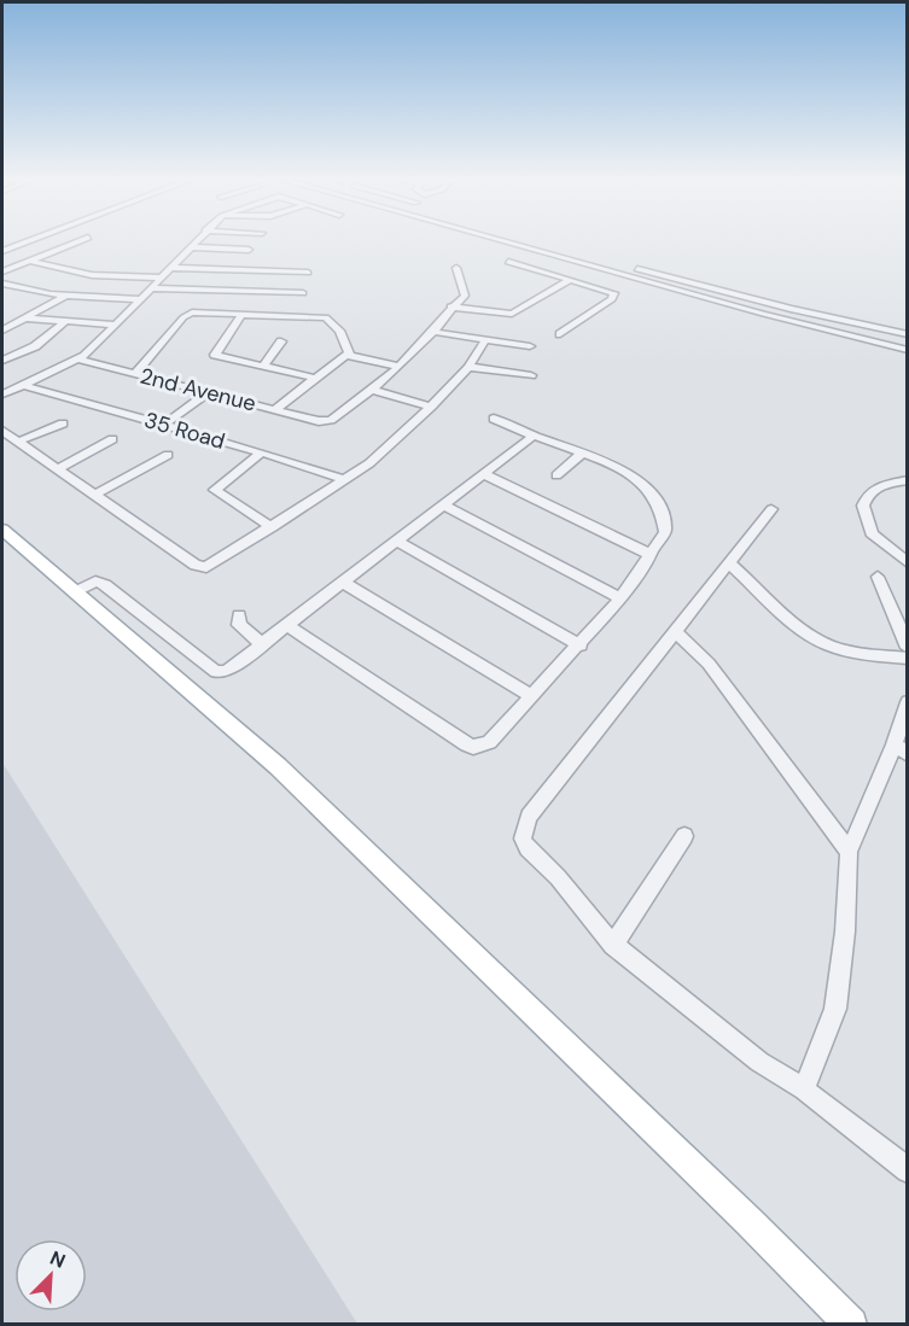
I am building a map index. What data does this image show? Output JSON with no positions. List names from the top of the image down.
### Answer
{
  "streets": {
    "street": ["2nd Avenue", "35 Road"]
  },
  "north": "top right"
}
